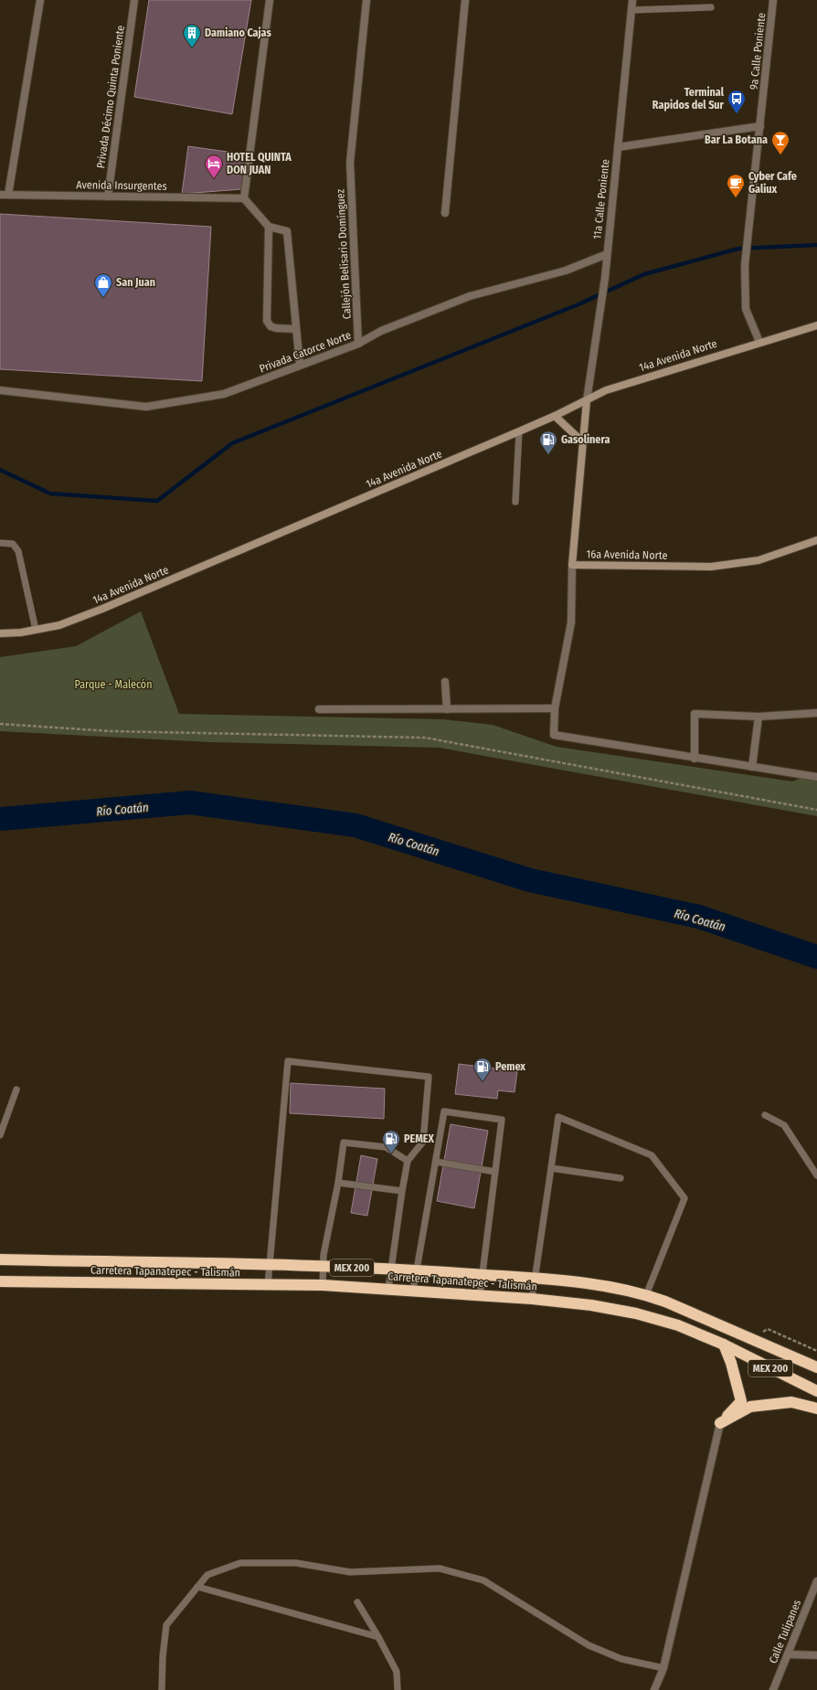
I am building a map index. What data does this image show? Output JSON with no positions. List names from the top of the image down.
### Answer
{
  "streets": {
    "highway": ["MEX 200", "Carretera Tapanatepec - Talismán"],
    "main road": ["14a Avenida Norte", "16a Avenida Norte"],
    "street": [
      "9a Calle Poniente",
      "Privada Décimo Quinta Poniente",
      "Avenida Insurgentes",
      "11a Calle Poniente",
      "Callejón Belisario Domínguez",
      "Privada Catorce Norte",
      "Calle Tulipanes"
    ]
  },
  "crossings": [
    ["9a Calle Poniente", "14a Avenida Norte"],
    ["Privada Décimo Quinta Poniente", "Avenida Insurgentes"],
    ["11a Calle Poniente", "Privada Catorce Norte"],
    ["11a Calle Poniente", "14a Avenida Norte"],
    ["11a Calle Poniente", "16a Avenida Norte"],
    ["Callejón Belisario Domínguez", "Privada Catorce Norte"],
    ["14a Avenida Norte", "16a Avenida Norte"]
  ],
  "water": ["Río Coatán"],
  "parks": ["Parque - Malecón"],
  "places": {
    "building": ["Damiano Cajas"],
    "bus stop": ["Terminal Rapidos del Sur"],
    "bar": ["Bar La Botana"],
    "hotel": ["HOTEL QUINTA DON JUAN"],
    "cafe": ["Cyber Cafe Galiux"],
    "shop": ["San Juan"],
    "fuel station": ["Gasolinera", "Pemex", "PEMEX"]
  }
}
